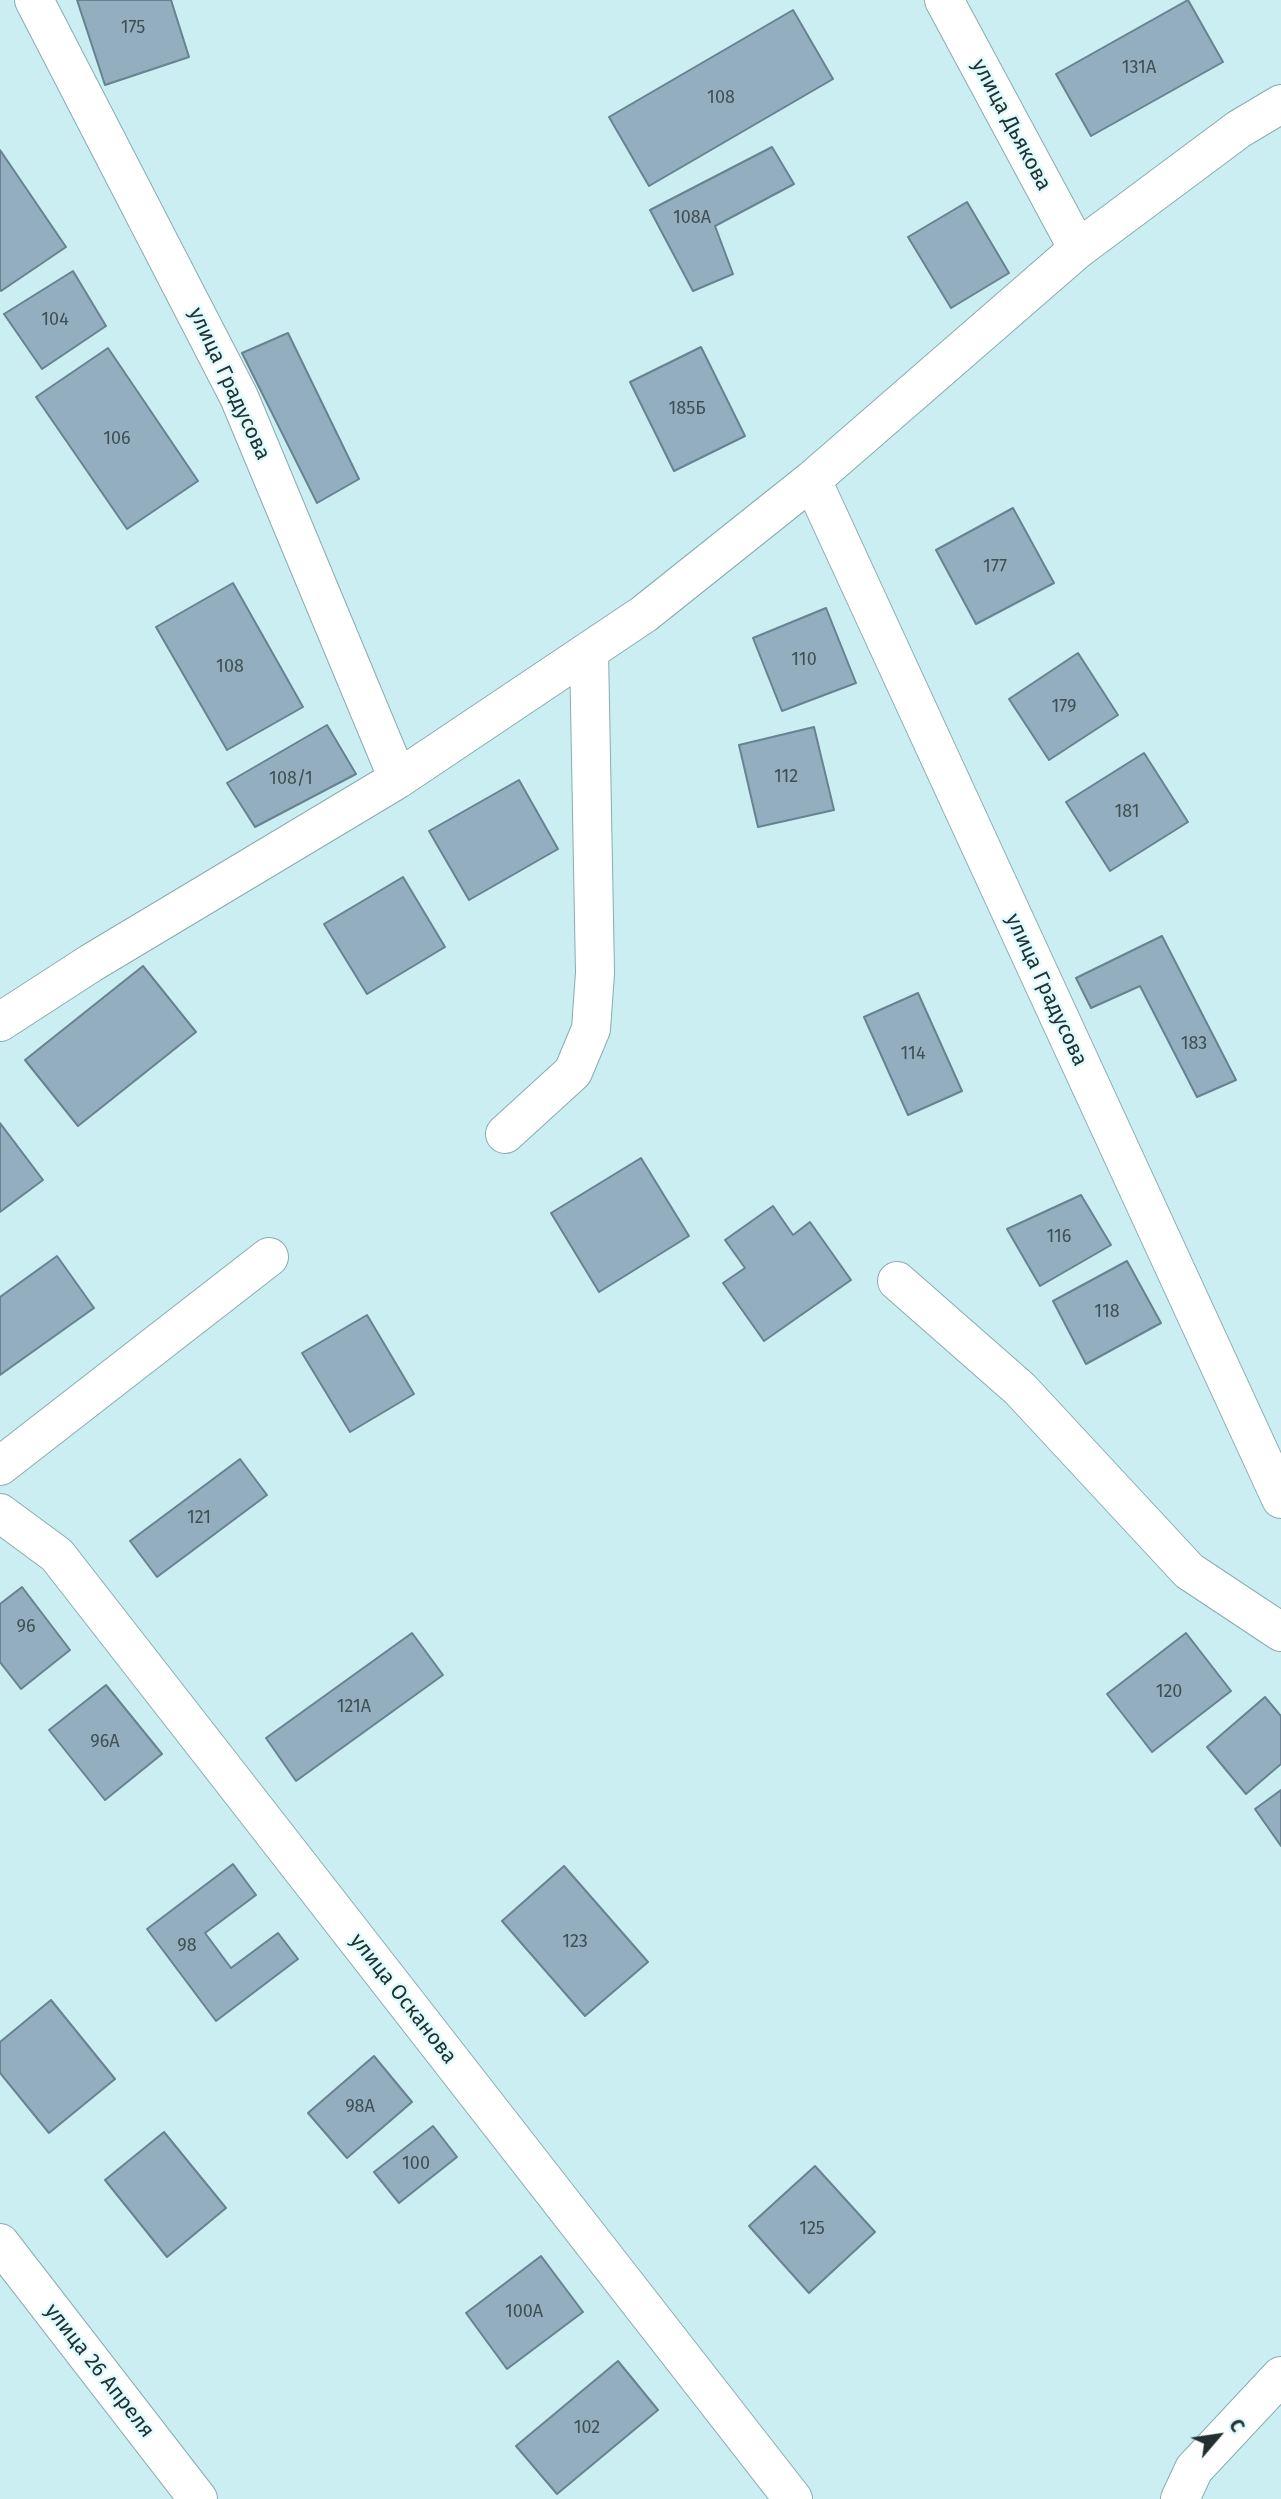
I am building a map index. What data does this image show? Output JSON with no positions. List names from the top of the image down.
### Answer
{
  "streets": {
    "street": [
      "улица Дьякова",
      "улица Градусова",
      "улица Осканова",
      "улица 26 Апреля"
    ]
  },
  "house_numbers": [
    "175",
    "131А",
    "108",
    "108А",
    "104",
    "185Б",
    "106",
    "177",
    "110",
    "108",
    "179",
    "112",
    "108/1",
    "181",
    "183",
    "114",
    "116",
    "118",
    "121",
    "96",
    "120",
    "121А",
    "96А",
    "123",
    "98",
    "98А",
    "100",
    "125",
    "100А",
    "102"
  ],
  "north": "top right"
}
